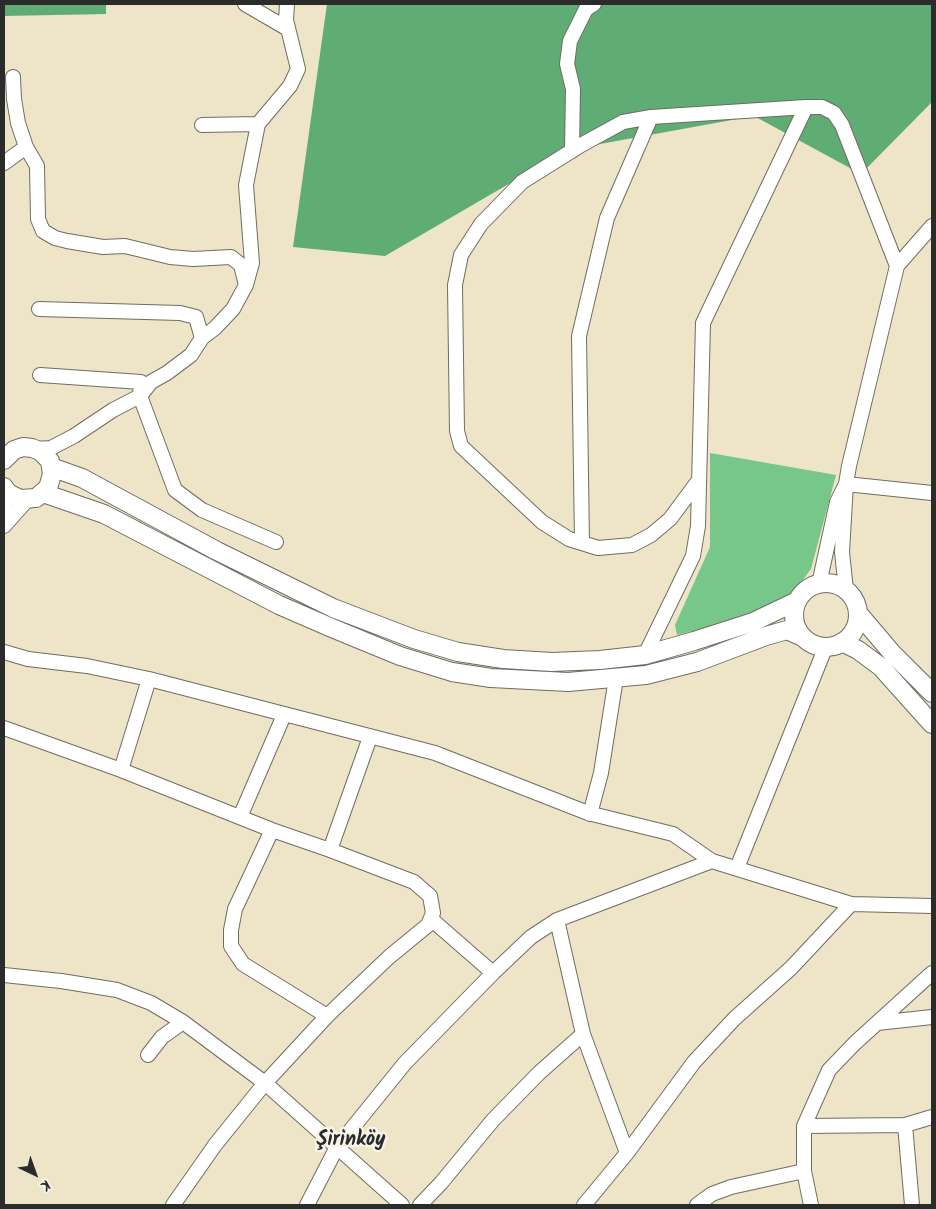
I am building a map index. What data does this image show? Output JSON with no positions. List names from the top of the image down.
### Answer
{
  "districts": ["Şirinköy"],
  "north": "bottom right"
}
